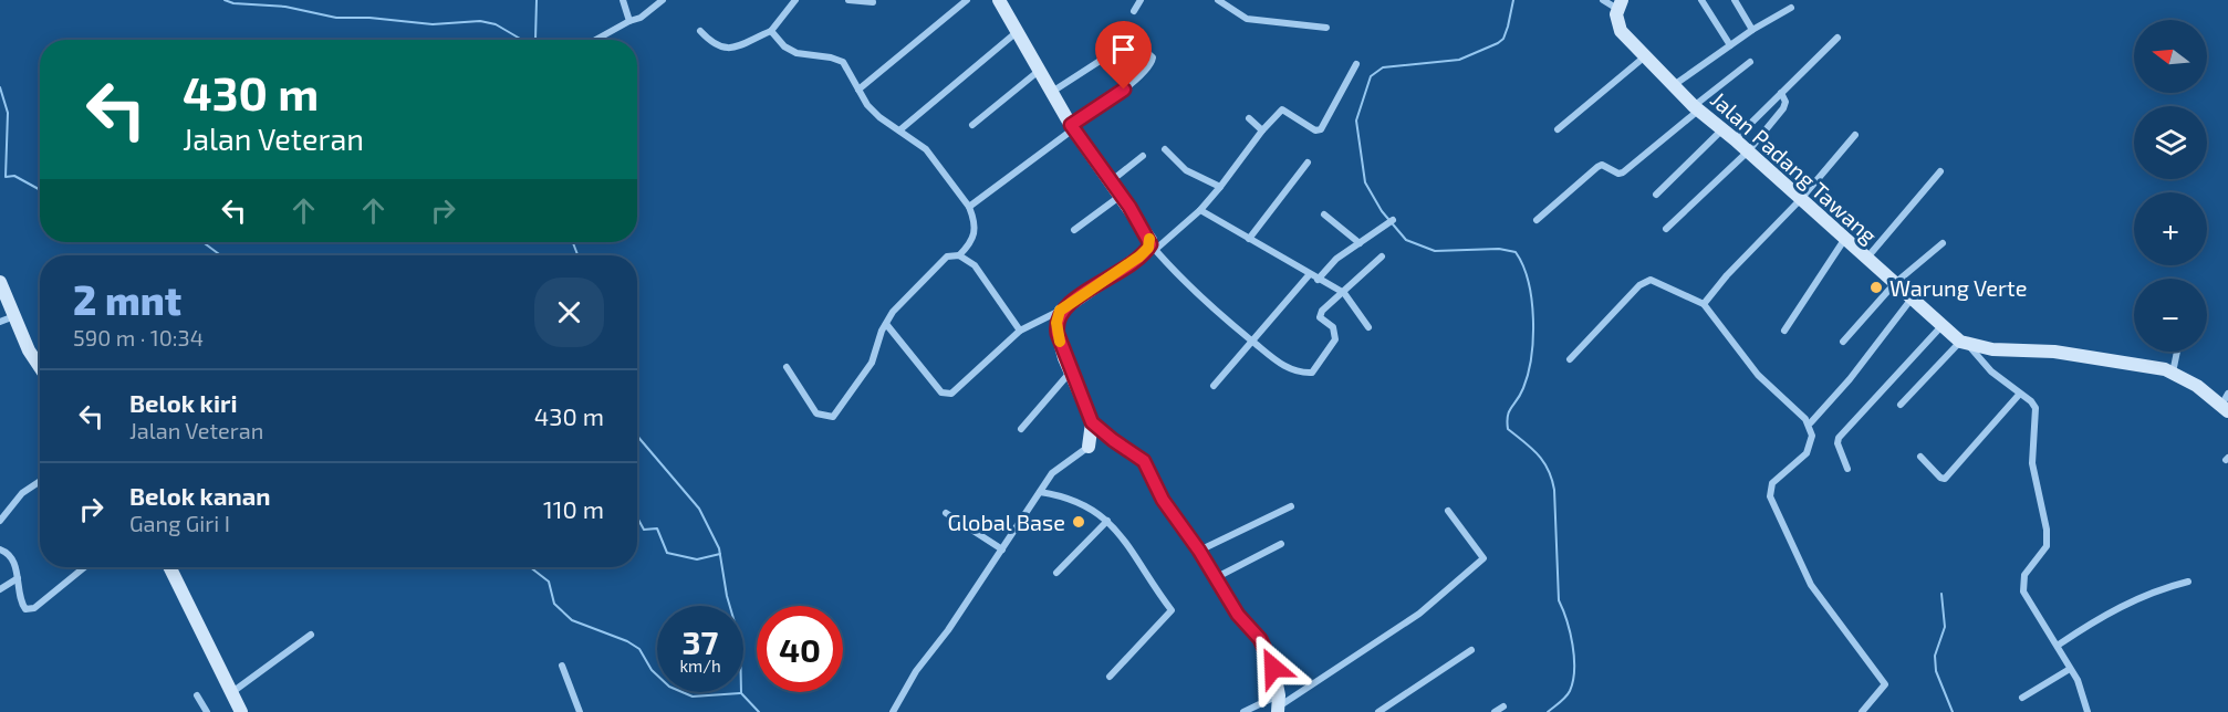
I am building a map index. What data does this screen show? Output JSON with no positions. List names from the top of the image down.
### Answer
{
  "streets": {
    "street": ["Jalan Padang Tawang"]
  },
  "places": ["Warung Verte", "Global Base"],
  "north": "left",
  "page": {
    "map_buttons": ["+", "−"],
    "turn": ["430 m", "Jalan Veteran"],
    "heading": ["2 mnt", "590 m · 10:34"],
    "list": [
      {
        "name": "Belok kiri",
        "note": "Jalan Veteran",
        "value": "430 m"
      },
      {
        "name": "Belok kanan",
        "note": "Gang Giri I",
        "value": "110 m"
      }
    ],
    "speed": "37 km/h",
    "limit": "40"
  }
}
